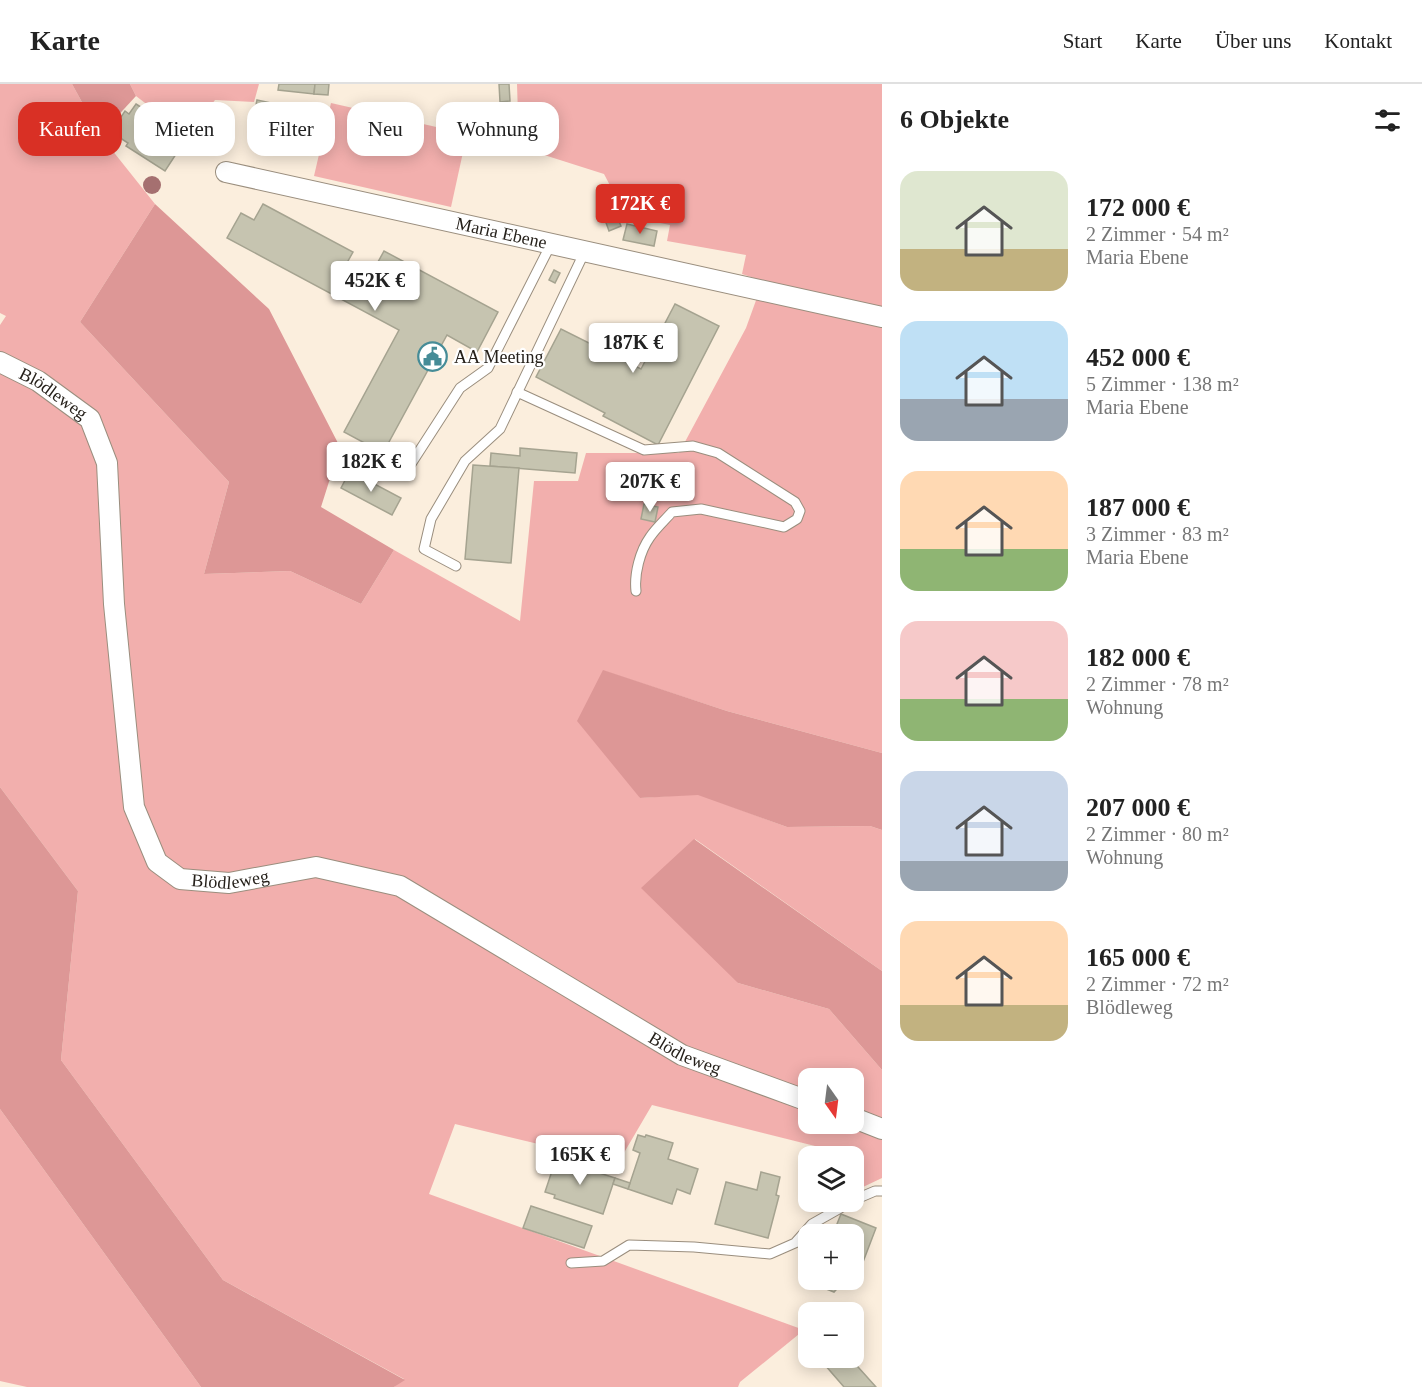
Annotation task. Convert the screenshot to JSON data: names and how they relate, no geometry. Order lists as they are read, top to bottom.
{
  "streets": {
    "street": ["Maria Ebene", "Blödleweg"]
  },
  "places": {
    "public building": ["AA Meeting"]
  },
  "north": "bottom",
  "page": {
    "header": "Karte",
    "nav": [
      "Start",
      "Karte",
      "Über uns",
      "Kontakt"
    ],
    "heading": "6 Objekte",
    "chip": [
      "Kaufen",
      "Mieten",
      "Filter",
      "Neu",
      "Wohnung"
    ],
    "list": [
      {
        "name": "172 000 €",
        "note": "2 Zimmer · 54 m² · Maria Ebene"
      },
      {
        "name": "452 000 €",
        "note": "5 Zimmer · 138 m² · Maria Ebene"
      },
      {
        "name": "187 000 €",
        "note": "3 Zimmer · 83 m² · Maria Ebene"
      },
      {
        "name": "182 000 €",
        "note": "2 Zimmer · 78 m² · Wohnung"
      },
      {
        "name": "207 000 €",
        "note": "2 Zimmer · 80 m² · Wohnung"
      },
      {
        "name": "165 000 €",
        "note": "2 Zimmer · 72 m² · Blödleweg"
      }
    ],
    "price": [
      "172K €",
      "452K €",
      "187K €",
      "182K €",
      "207K €",
      "165K €"
    ],
    "map_buttons": ["+", "−"]
  }
}
